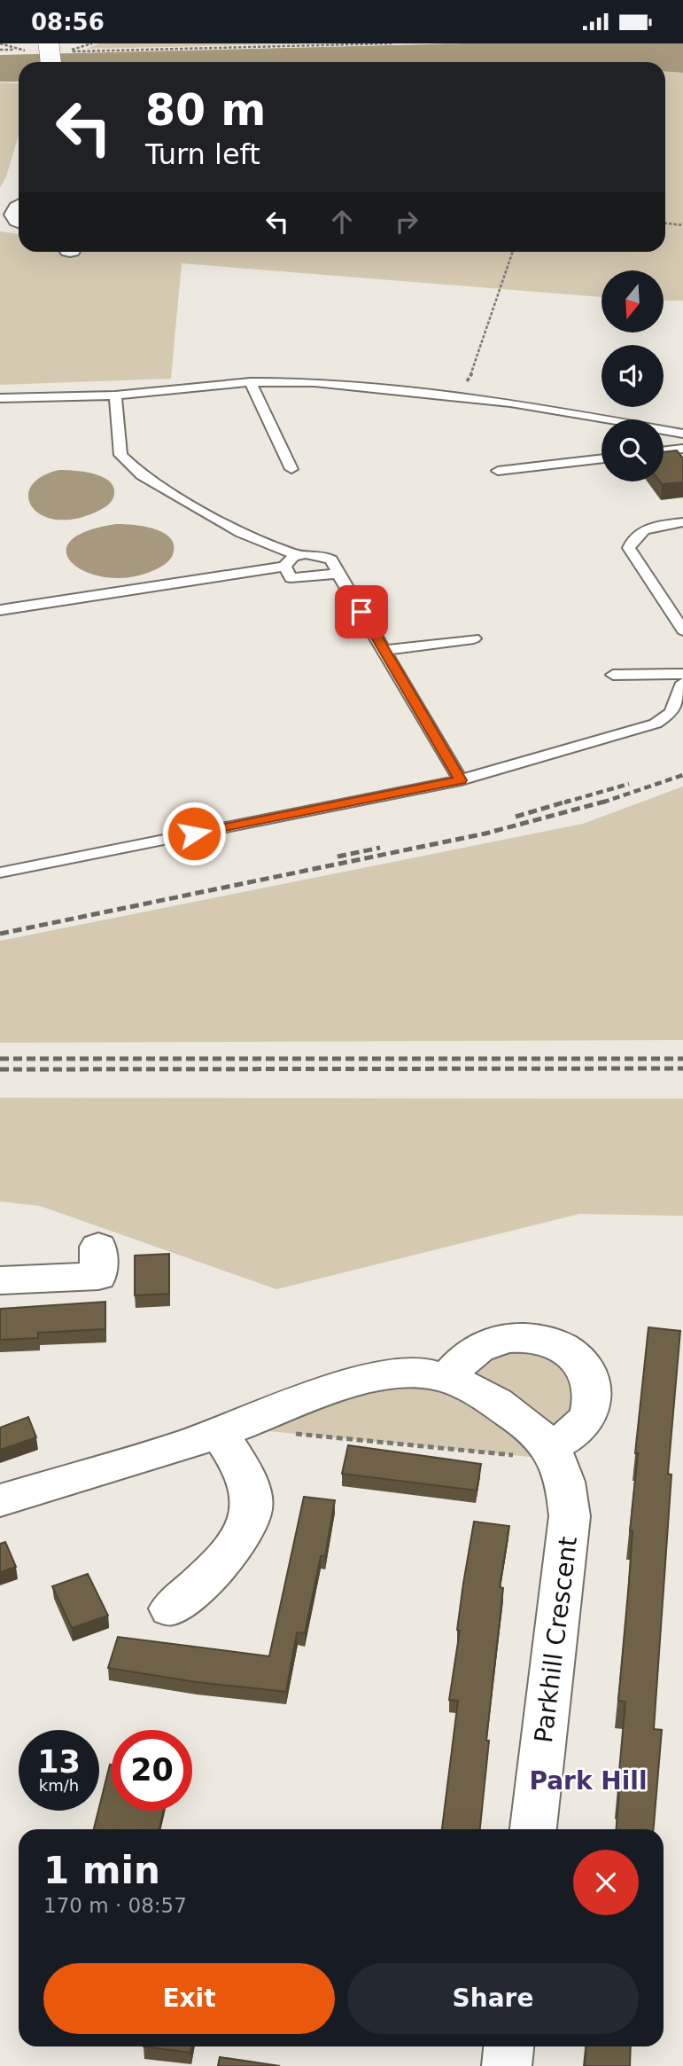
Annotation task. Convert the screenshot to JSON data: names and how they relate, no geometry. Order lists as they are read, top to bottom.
{
  "streets": {
    "street": ["Parkhill Crescent"]
  },
  "districts": ["Park Hill"],
  "north": "bottom",
  "page": {
    "status": "08:56",
    "turn": ["80 m", "Turn left"],
    "speed": "13 km/h",
    "limit": "20",
    "heading": ["1 min", "170 m · 08:57"],
    "buttons": ["Exit", "Share"]
  }
}
